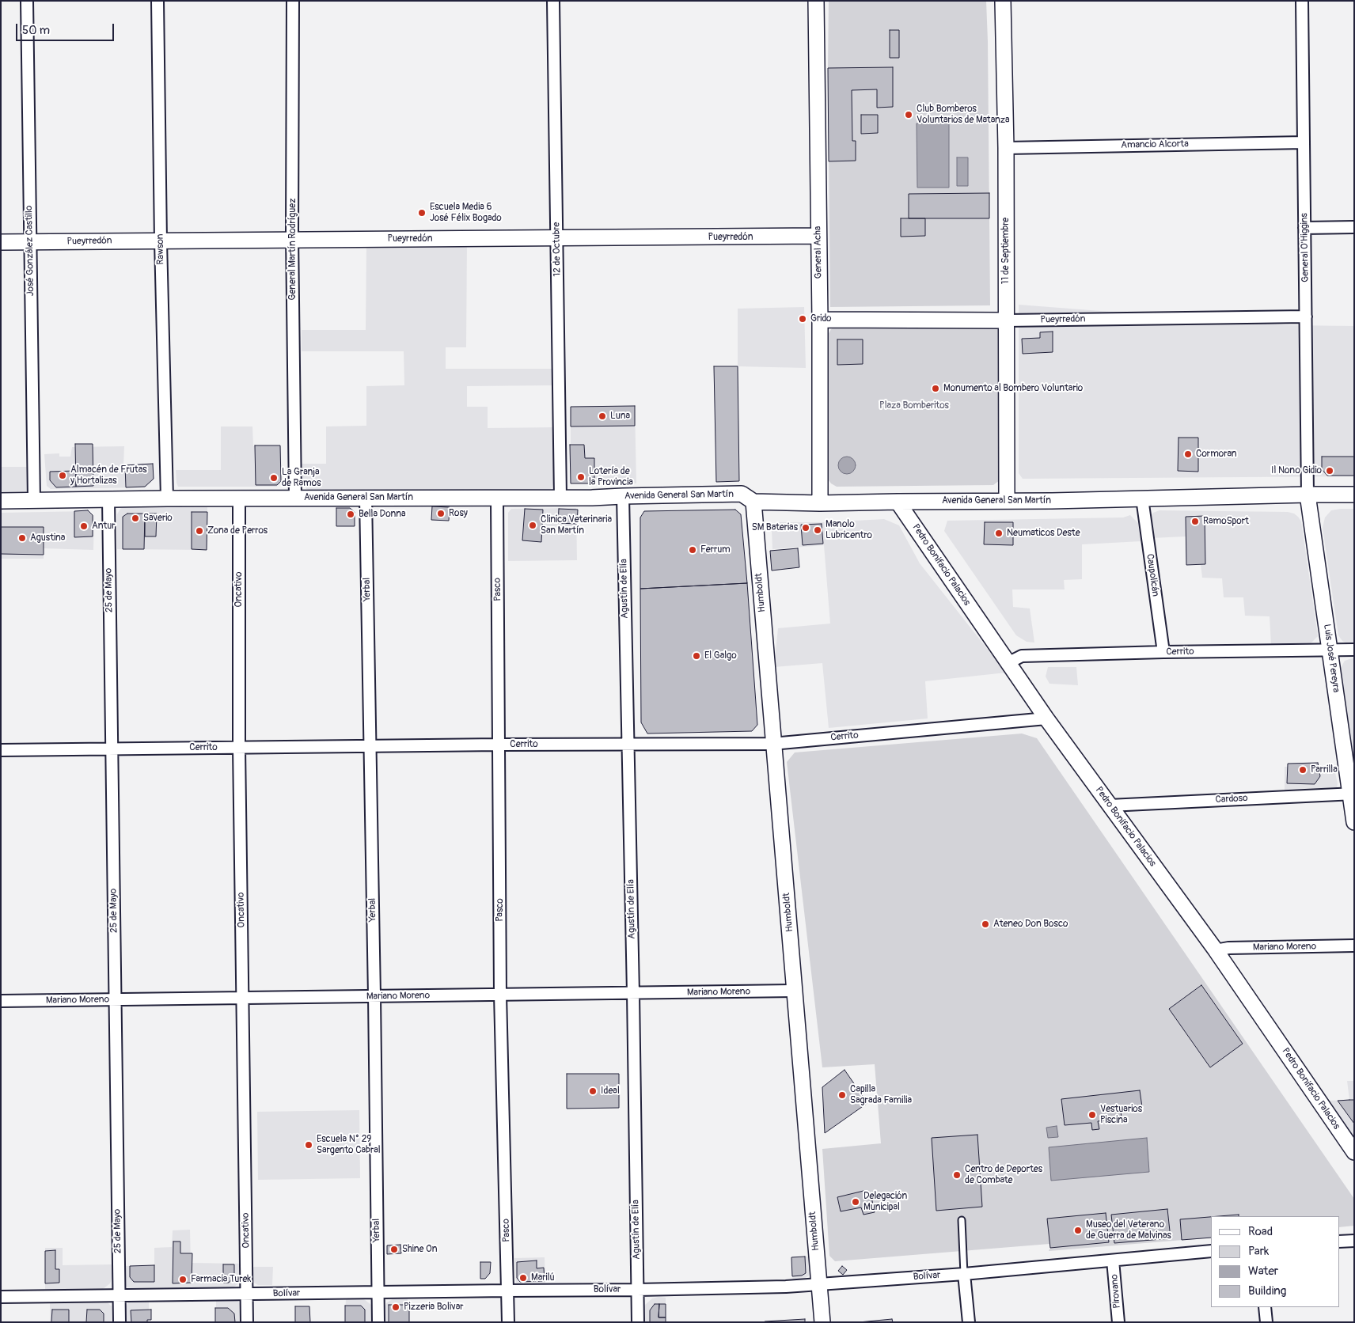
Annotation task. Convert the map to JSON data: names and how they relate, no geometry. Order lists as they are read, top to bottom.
{
  "streets": {
    "street": [
      "Amancio Alcorta",
      "Pueyrredón",
      "General O'Higgins",
      "Rawson",
      "General Martín Rodríguez",
      "12 de Octubre",
      "José González Castillo",
      "11 de Septiembre",
      "General Acha",
      "Avenida General San Martín",
      "Pedro Bonifacio Palacios",
      "Caupolicán",
      "Agustín de Elía",
      "Oncativo",
      "Yerbal",
      "Pasco",
      "25 de Mayo",
      "Humboldt",
      "Cerrito",
      "Luis José Pereyra",
      "Cardoso",
      "Mariano Moreno",
      "Bolívar",
      "Pirovano"
    ]
  },
  "crossings": [
    ["Amancio Alcorta", "General O'Higgins"],
    ["Amancio Alcorta", "11 de Septiembre"],
    ["Pueyrredón", "General O'Higgins"],
    ["Pueyrredón", "Rawson"],
    ["Pueyrredón", "General Martín Rodríguez"],
    ["Pueyrredón", "12 de Octubre"],
    ["Pueyrredón", "José González Castillo"],
    ["Pueyrredón", "11 de Septiembre"],
    ["Pueyrredón", "General Acha"],
    ["General O'Higgins", "Avenida General San Martín"],
    ["General O'Higgins", "Luis José Pereyra"],
    ["Rawson", "Avenida General San Martín"],
    ["General Martín Rodríguez", "Avenida General San Martín"],
    ["12 de Octubre", "Avenida General San Martín"],
    ["José González Castillo", "Avenida General San Martín"],
    ["11 de Septiembre", "Avenida General San Martín"],
    ["General Acha", "Avenida General San Martín"],
    ["Avenida General San Martín", "Pedro Bonifacio Palacios"],
    ["Avenida General San Martín", "Caupolicán"],
    ["Avenida General San Martín", "Agustín de Elía"],
    ["Avenida General San Martín", "Oncativo"],
    ["Avenida General San Martín", "Yerbal"],
    ["Avenida General San Martín", "Pasco"],
    ["Avenida General San Martín", "25 de Mayo"],
    ["Avenida General San Martín", "Humboldt"],
    ["Avenida General San Martín", "Luis José Pereyra"],
    ["Pedro Bonifacio Palacios", "Cerrito"],
    ["Pedro Bonifacio Palacios", "Cardoso"],
    ["Pedro Bonifacio Palacios", "Mariano Moreno"],
    ["Caupolicán", "Cerrito"],
    ["Agustín de Elía", "Cerrito"],
    ["Agustín de Elía", "Mariano Moreno"],
    ["Agustín de Elía", "Bolívar"],
    ["Oncativo", "Cerrito"],
    ["Oncativo", "Mariano Moreno"],
    ["Oncativo", "Bolívar"],
    ["Yerbal", "Cerrito"],
    ["Yerbal", "Mariano Moreno"],
    ["Yerbal", "Bolívar"],
    ["Pasco", "Cerrito"],
    ["Pasco", "Mariano Moreno"],
    ["Pasco", "Bolívar"],
    ["25 de Mayo", "Cerrito"],
    ["25 de Mayo", "Mariano Moreno"],
    ["25 de Mayo", "Bolívar"],
    ["Humboldt", "Cerrito"],
    ["Humboldt", "Mariano Moreno"],
    ["Humboldt", "Bolívar"],
    ["Cerrito", "Luis José Pereyra"],
    ["Luis José Pereyra", "Cardoso"],
    ["Bolívar", "Pirovano"]
  ],
  "parks": ["Plaza Bomberitos"],
  "places": [
    "Club Bomberos Voluntarios de Matanza",
    "Escuela Media 6 José Félix Bogado",
    "Grido",
    "Monumento al Bombero Voluntario",
    "Luna",
    "Cormoran",
    "Il Nono Gidio",
    "Almacén de Frutas y Hortalizas",
    "Lotería de la Provincia",
    "La Granja de Ramos",
    "Rosy",
    "Bella Donna",
    "Saverio",
    "RamoSport",
    "Clinica Veterinaria San Martín",
    "Antur",
    "SM Baterias",
    "Manolo Lubricentro",
    "Zona de Perros",
    "Neumaticos Deste",
    "Agustina",
    "Ferrum",
    "El Galgo",
    "Parrilla",
    "Ateneo Don Bosco",
    "Ideal",
    "Capilla Sagrada Familia",
    "Vestuarios Piscina",
    "Escuela N° 29 Sargento Cabral",
    "Centro de Deportes de Combate",
    "Delegación Municipal",
    "Museo del Veterano de Guerra de Malvinas",
    "Shine On",
    "Marilú",
    "Farmacia Turek",
    "Pizzeria Bolivar"
  ],
  "legend": [
    "Road",
    "Park",
    "Water",
    "Building"
  ],
  "scale_bar": "50 m"
}
